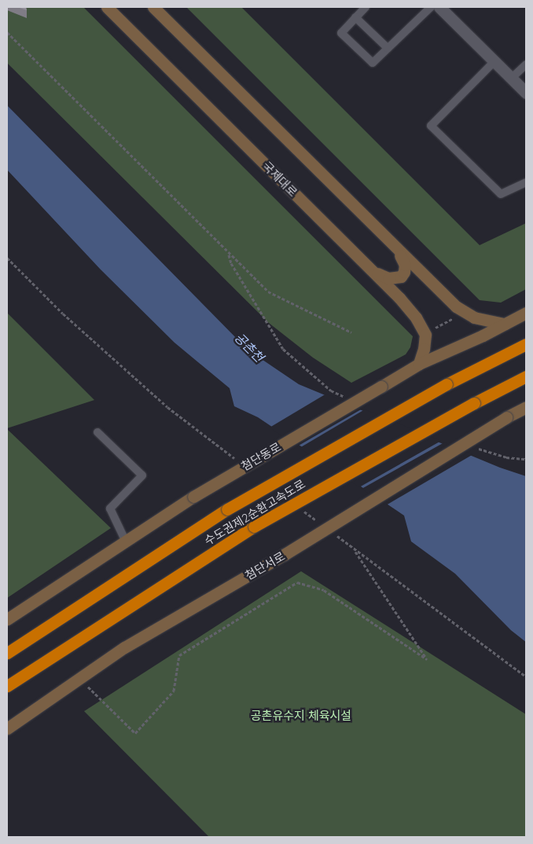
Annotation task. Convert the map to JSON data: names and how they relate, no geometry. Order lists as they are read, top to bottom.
{
  "streets": {
    "highway": ["수도권제2순환고속도로"],
    "main road": ["국제대로", "첨단동로", "첨단서로"]
  },
  "crossings": [
    ["국제대로", "첨단동로"]
  ],
  "water": ["공촌천"],
  "parks": ["공촌유수지 체육시설"]
}
